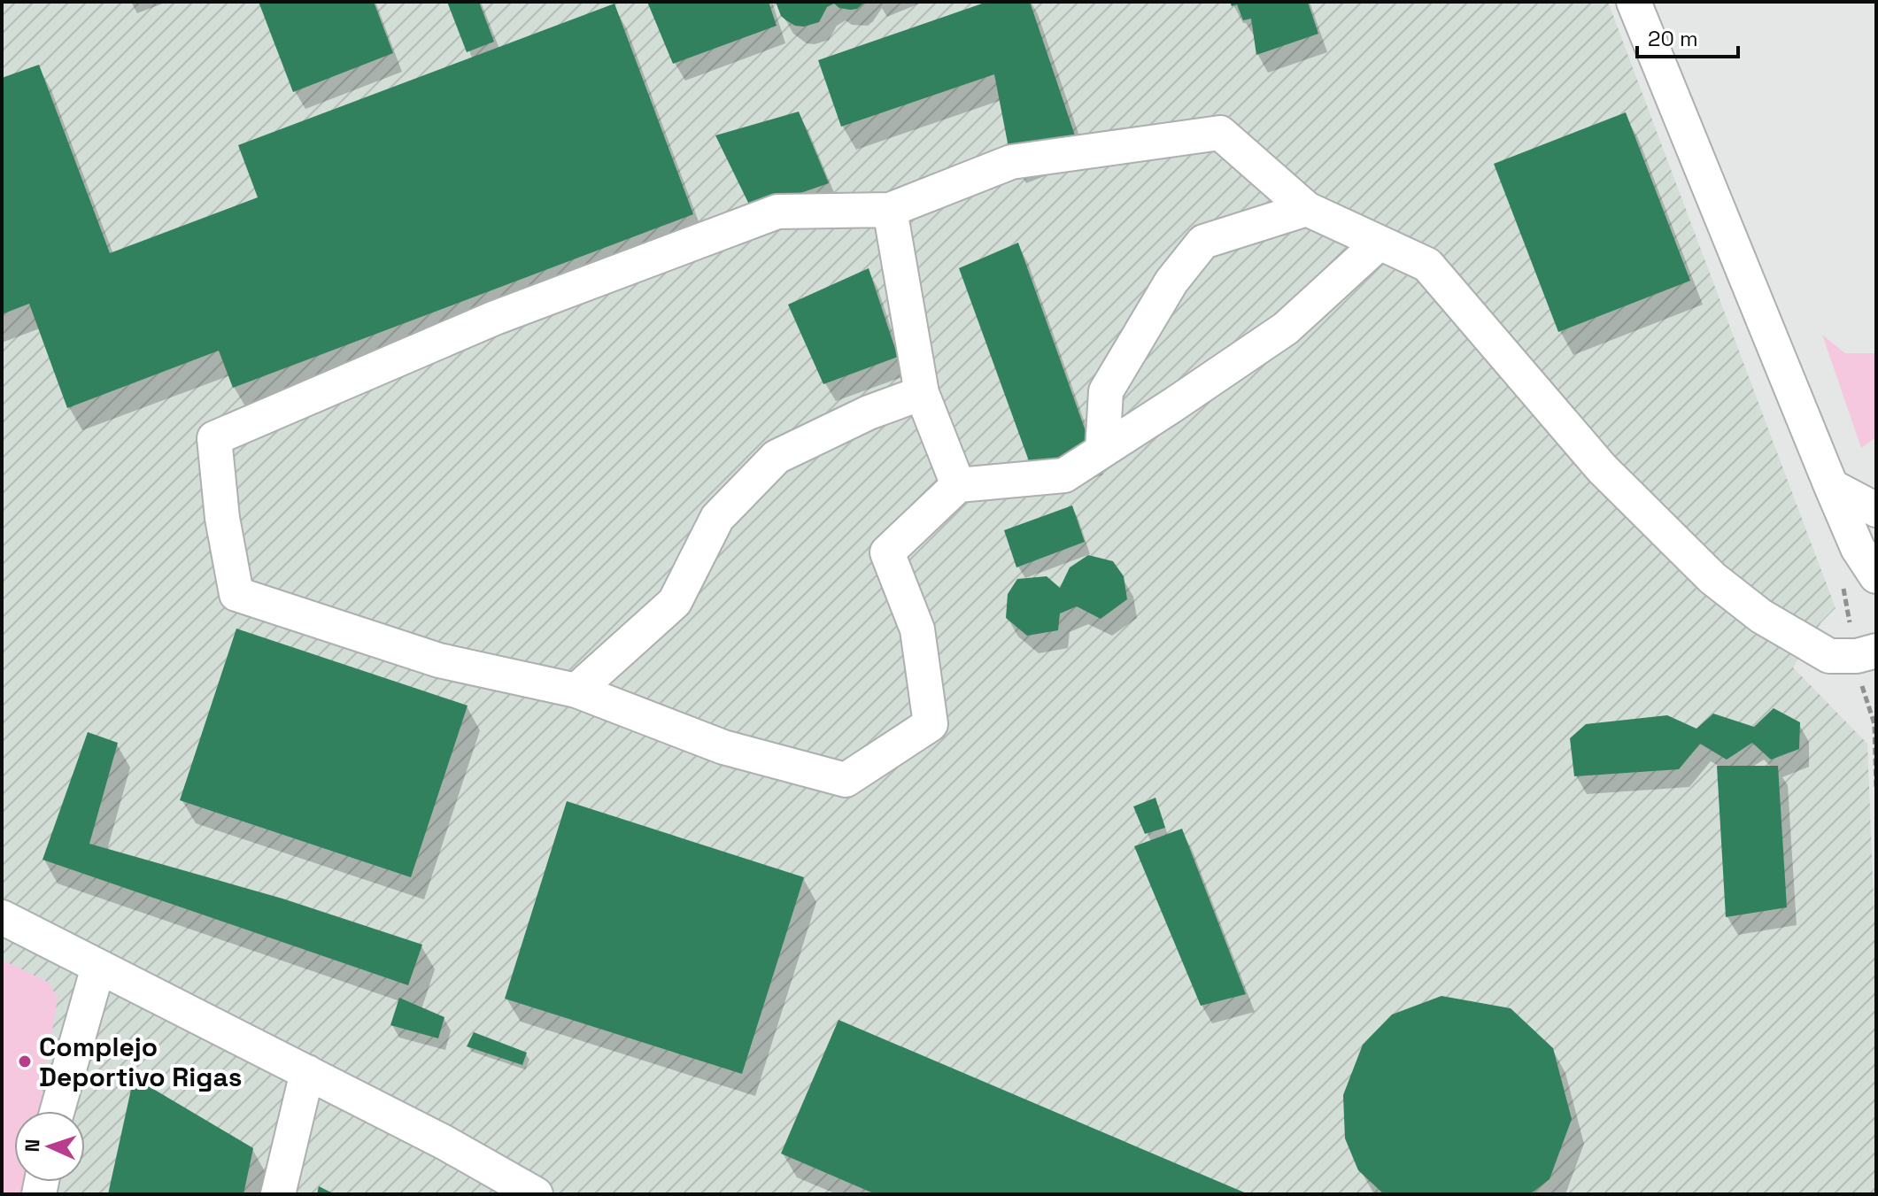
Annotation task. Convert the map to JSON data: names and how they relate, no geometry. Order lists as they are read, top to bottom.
{
  "places": ["Complejo Deportivo Rigas"],
  "scale_bar": "20 m",
  "north": "left"
}
